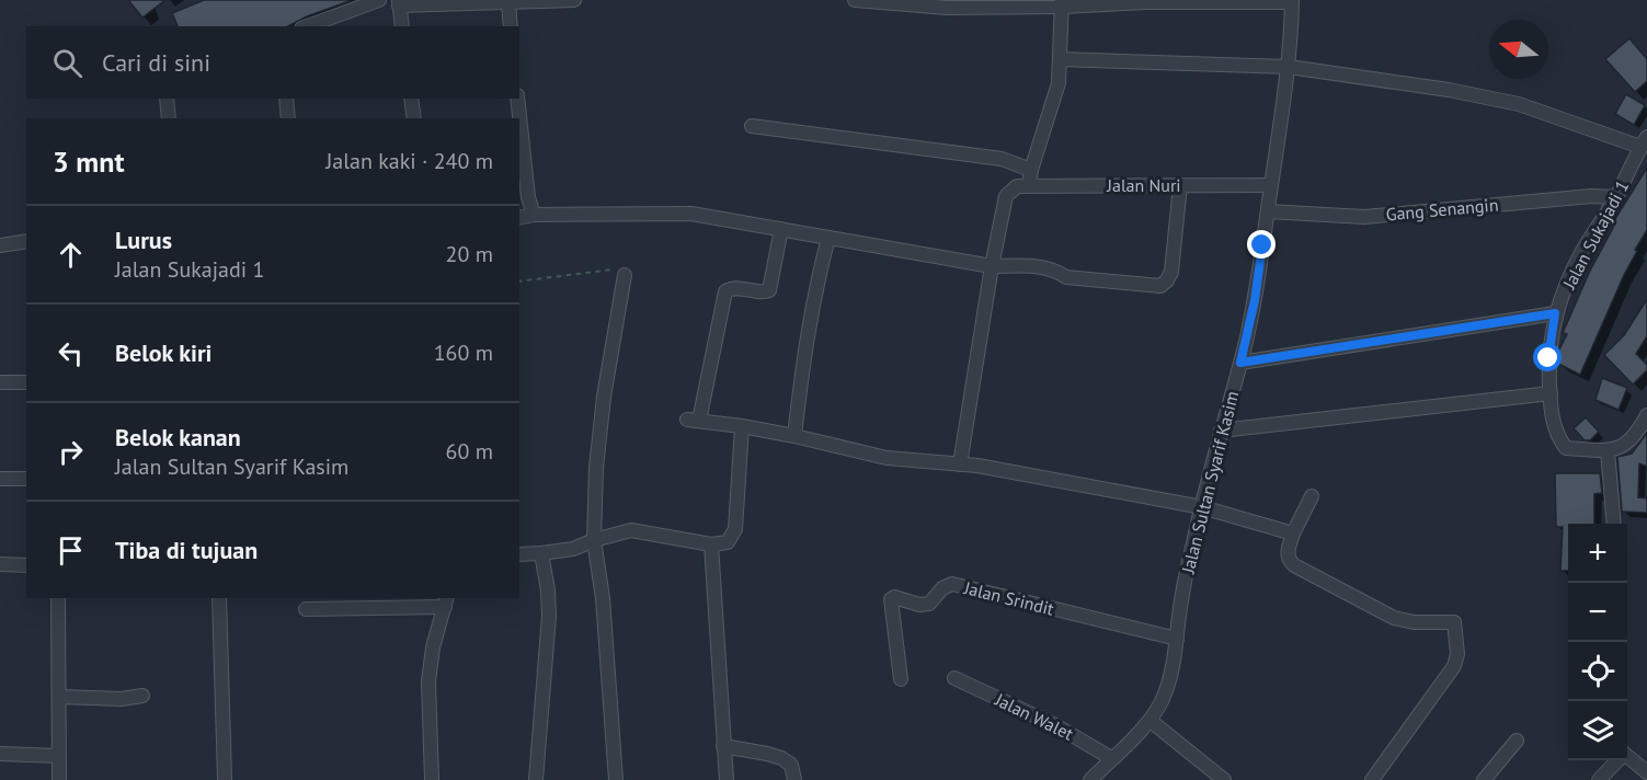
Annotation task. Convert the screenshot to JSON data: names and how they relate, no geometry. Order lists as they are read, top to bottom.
{
  "streets": {
    "street": [
      "Jalan Nuri",
      "Gang Senangin",
      "Jalan Sukajadi 1",
      "Jalan Sultan Syarif Kasim",
      "Jalan Srindit",
      "Jalan Walet"
    ]
  },
  "crossings": [
    ["Jalan Nuri", "Jalan Sultan Syarif Kasim"],
    ["Gang Senangin", "Jalan Sukajadi 1"],
    ["Gang Senangin", "Jalan Sultan Syarif Kasim"],
    ["Jalan Sultan Syarif Kasim", "Jalan Srindit"],
    ["Jalan Sultan Syarif Kasim", "Jalan Walet"]
  ],
  "north": "left",
  "page": {
    "search": "Cari di sini",
    "heading": ["3 mnt", "Jalan kaki · 240 m"],
    "list": [
      ["Lurus", "Jalan Sukajadi 1", "20 m"],
      ["Belok kiri", "160 m"],
      ["Belok kanan", "Jalan Sultan Syarif Kasim", "60 m"],
      "Tiba di tujuan"
    ],
    "map_buttons": ["+", "−"]
  }
}
